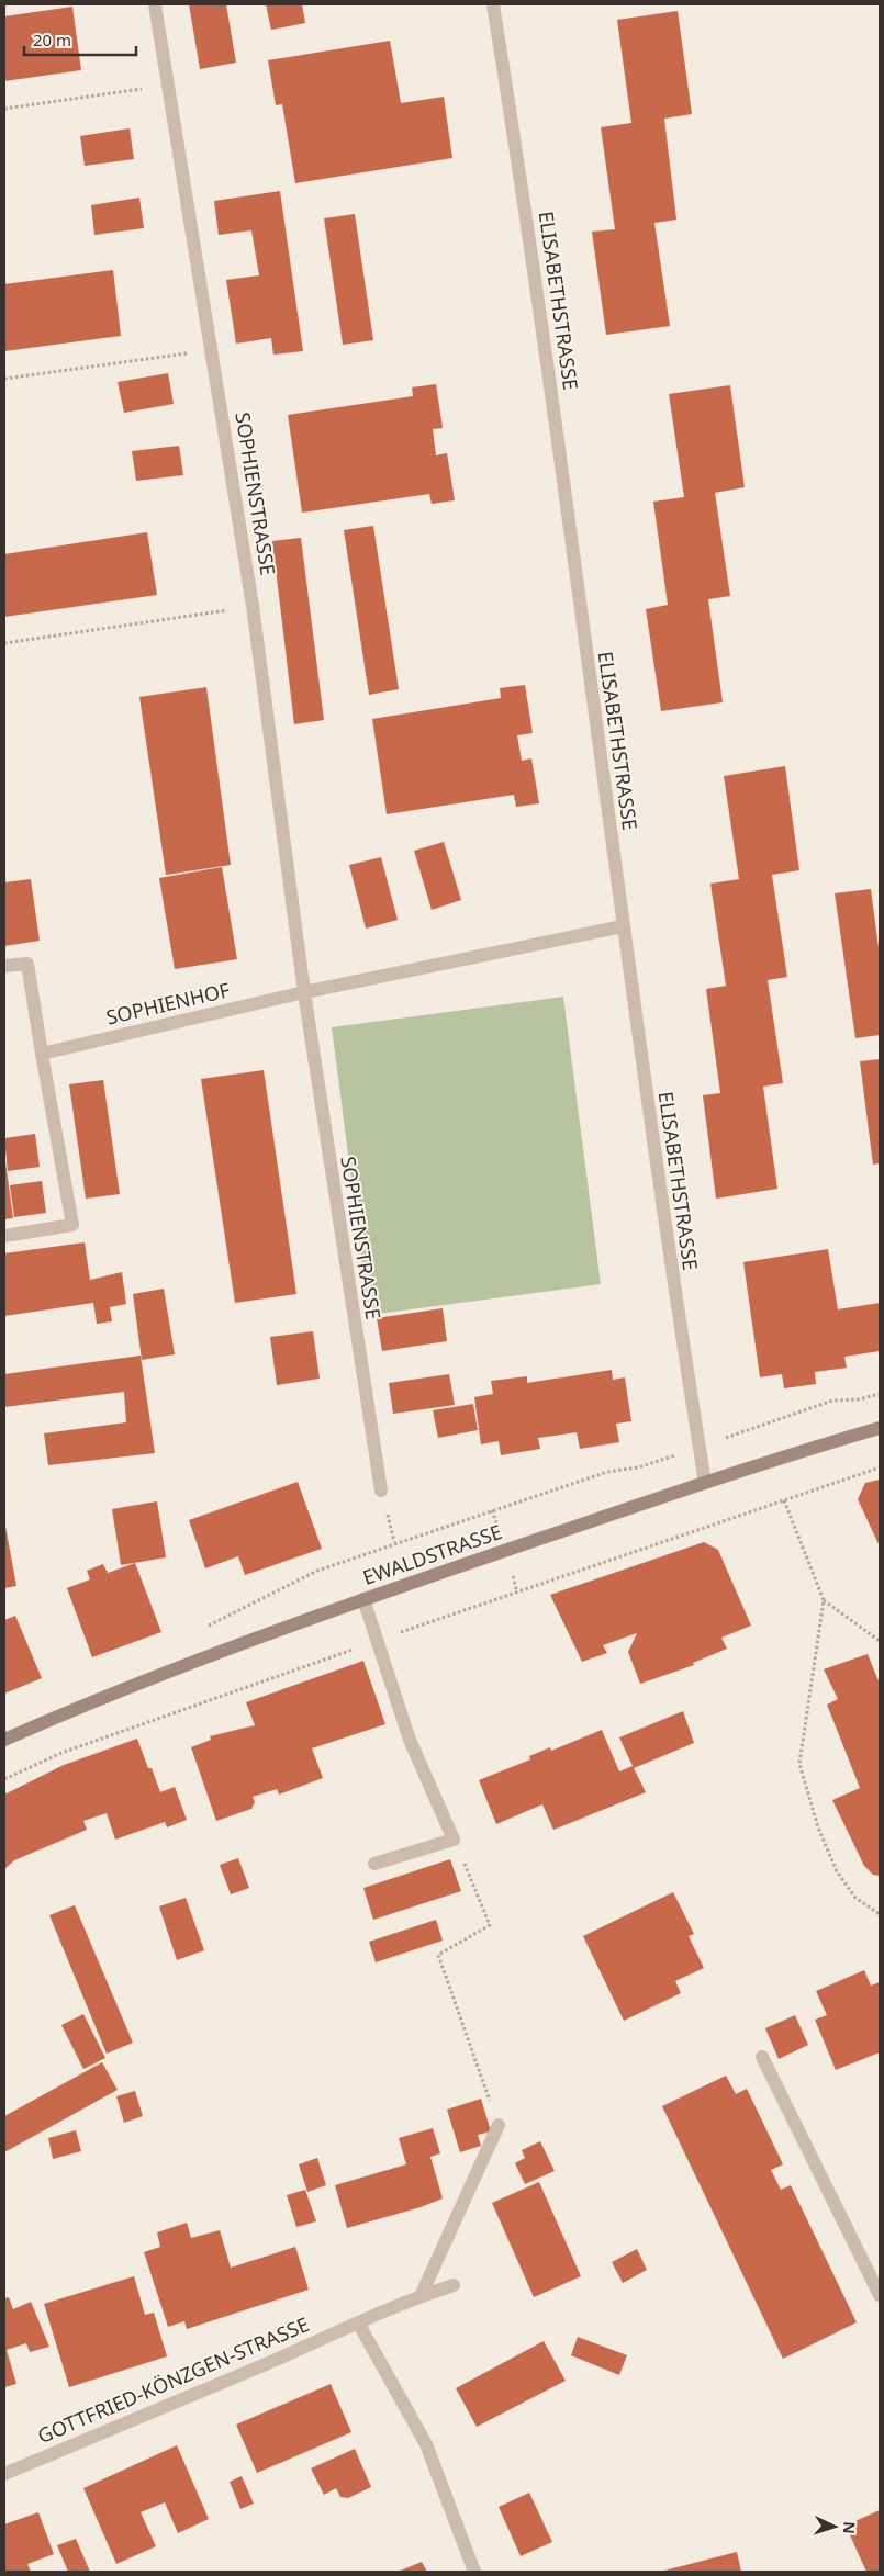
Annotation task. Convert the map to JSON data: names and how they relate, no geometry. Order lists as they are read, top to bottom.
{
  "streets": {
    "main road": ["EWALDSTRASSE"],
    "street": [
      "ELISABETHSTRASSE",
      "SOPHIENSTRASSE",
      "SOPHIENHOF",
      "GOTTFRIED-KÖNZGEN-STRASSE"
    ]
  },
  "crossings": [
    ["ELISABETHSTRASSE", "EWALDSTRASSE"],
    ["SOPHIENSTRASSE", "SOPHIENHOF"]
  ],
  "scale_bar": "20 m",
  "north": "right"
}
